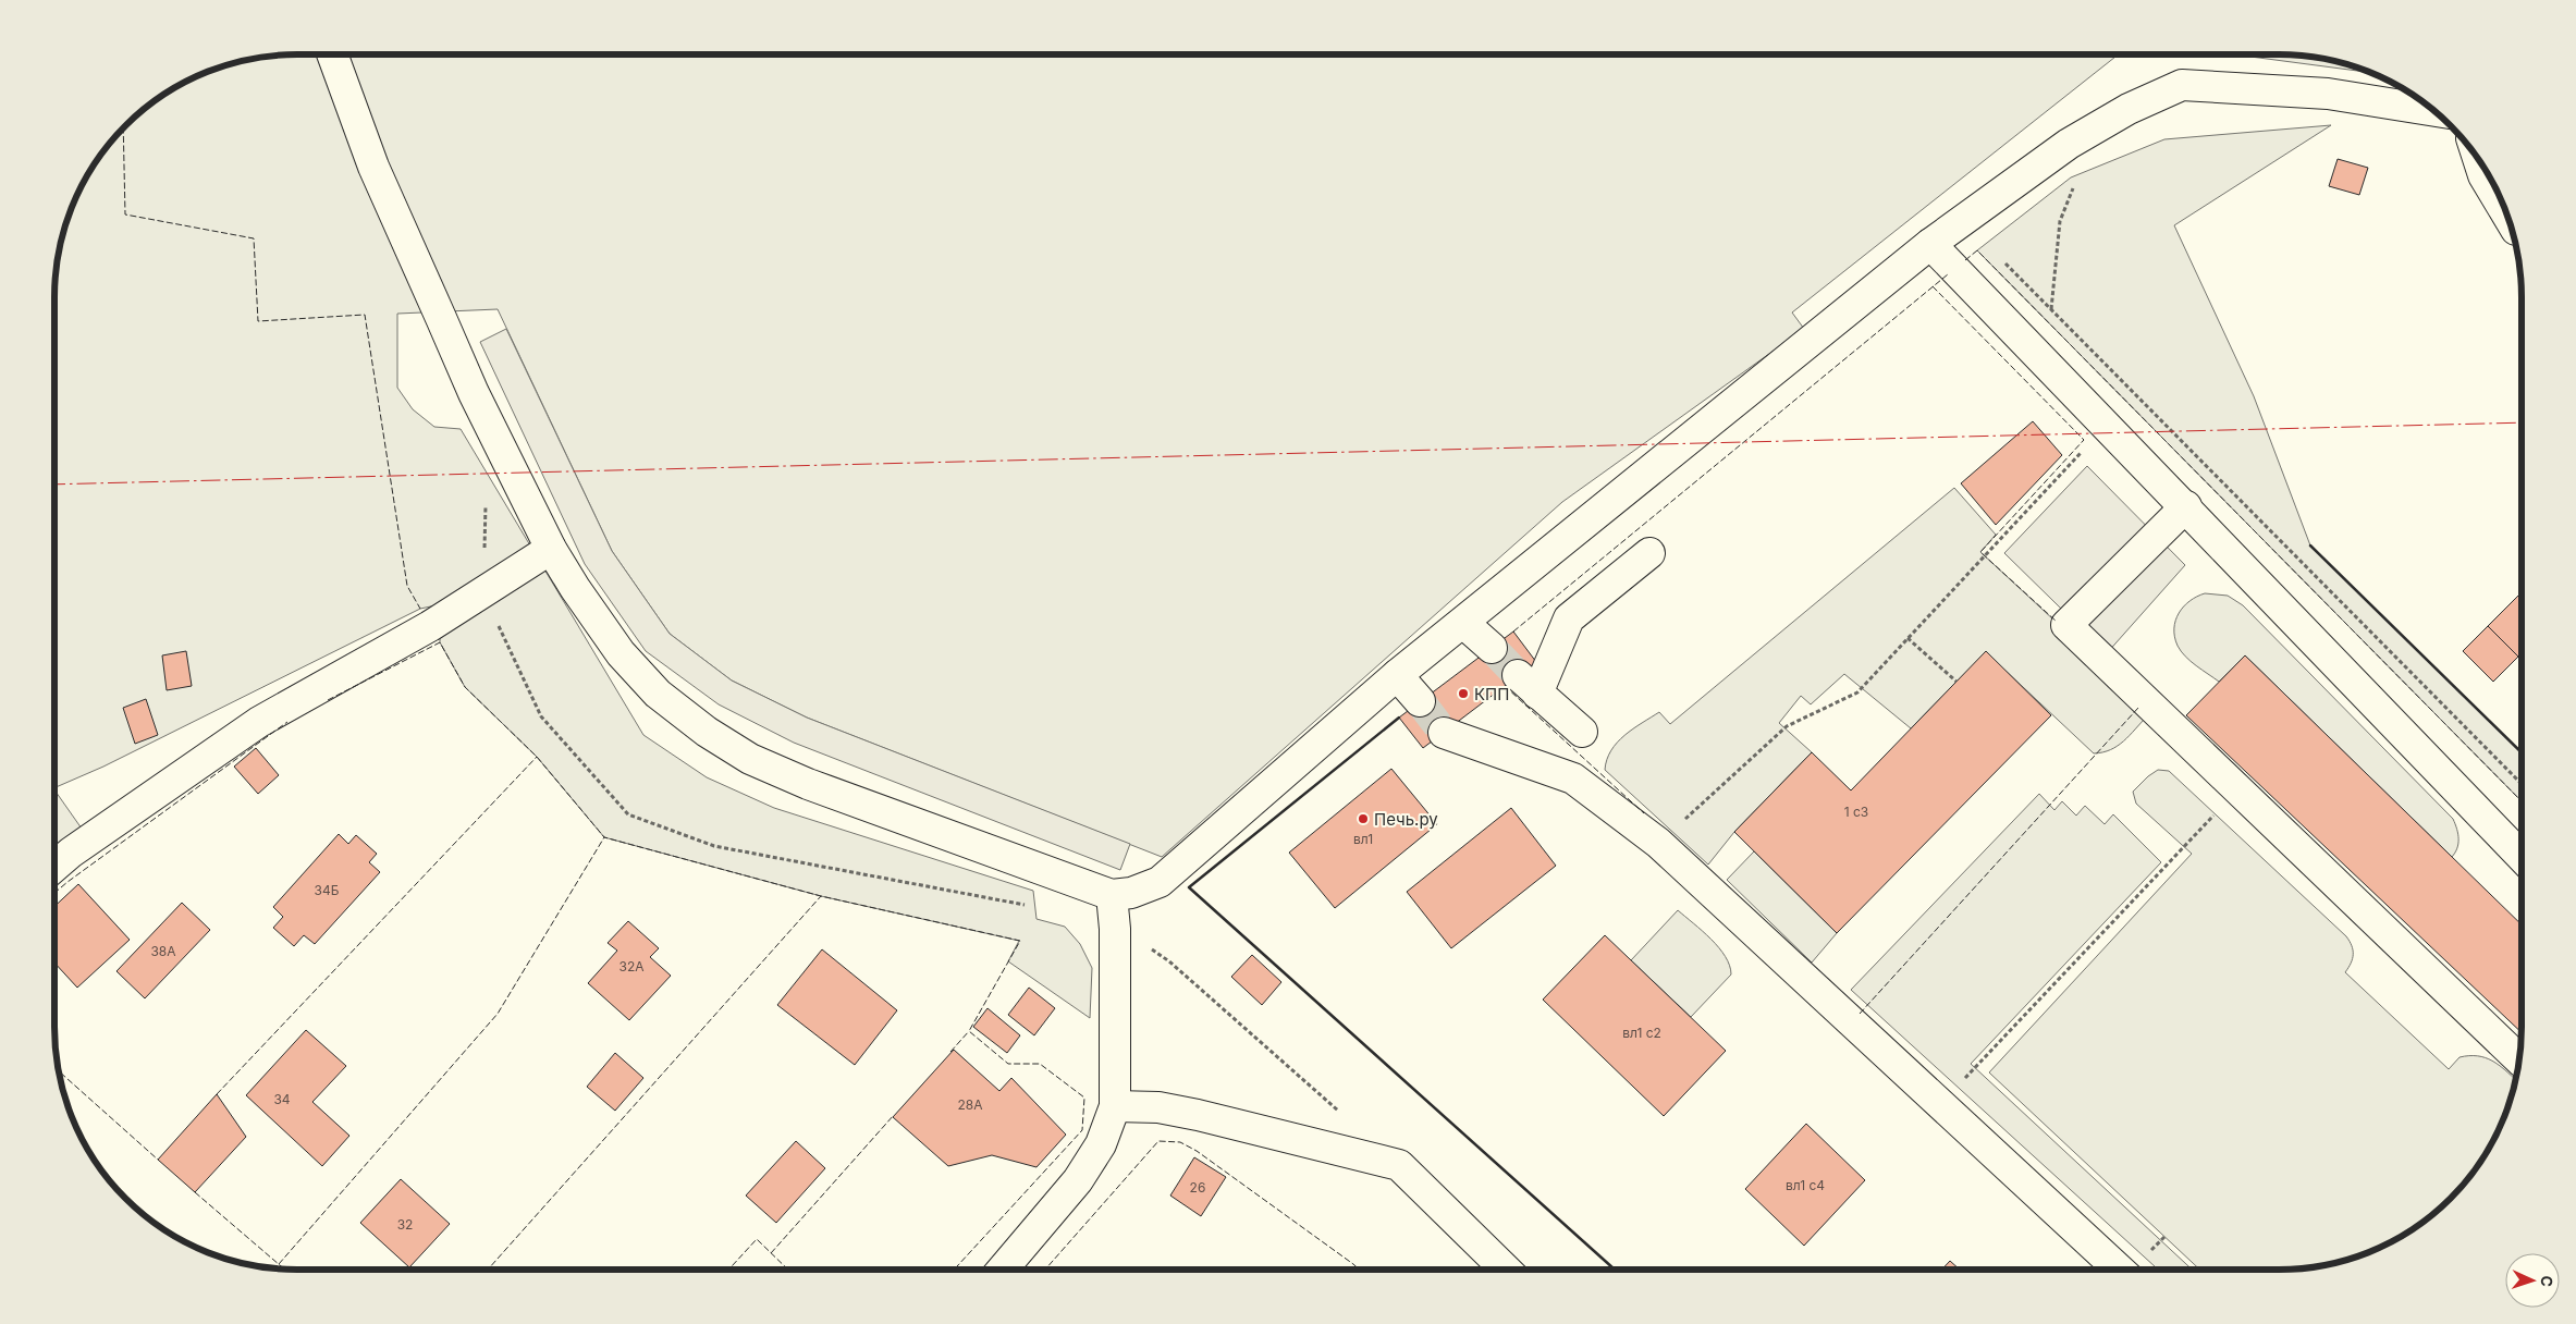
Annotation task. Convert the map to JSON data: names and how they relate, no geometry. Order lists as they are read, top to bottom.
{
  "places": ["КПП", "Печь.ру"],
  "house_numbers": [
    "1 с3",
    "вл1",
    "34Б",
    "38А",
    "32А",
    "вл1 с2",
    "34",
    "28А",
    "вл1 с4",
    "26",
    "32"
  ],
  "north": "right"
}
